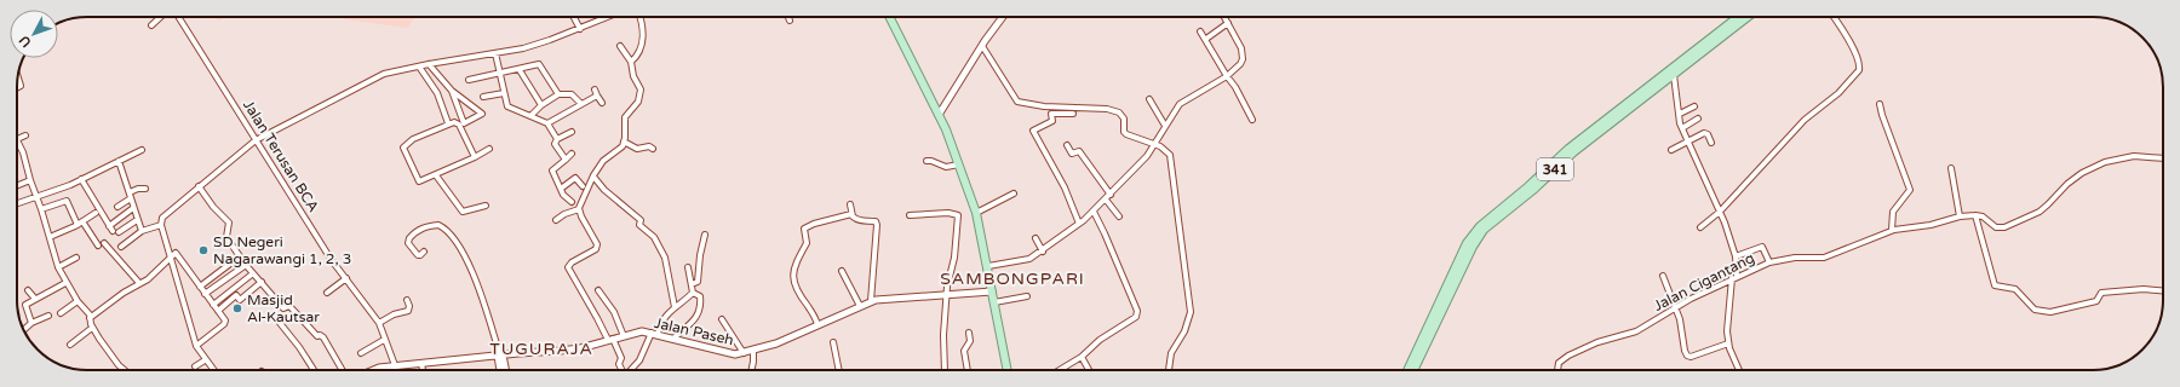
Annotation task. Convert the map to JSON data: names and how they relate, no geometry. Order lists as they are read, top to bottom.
{
  "streets": {
    "main road": ["341"],
    "street": ["Jalan Terusan BCA", "Jalan Cigantang", "Jalan Paseh"]
  },
  "crossings": [
    ["Jalan Terusan BCA", "Jalan Paseh"]
  ],
  "districts": ["SAMBONGPARI", "TUGURAJA"],
  "places": ["SD Negeri Nagarawangi 1, 2, 3", "Masjid Al-Kautsar"],
  "north": "bottom left"
}
